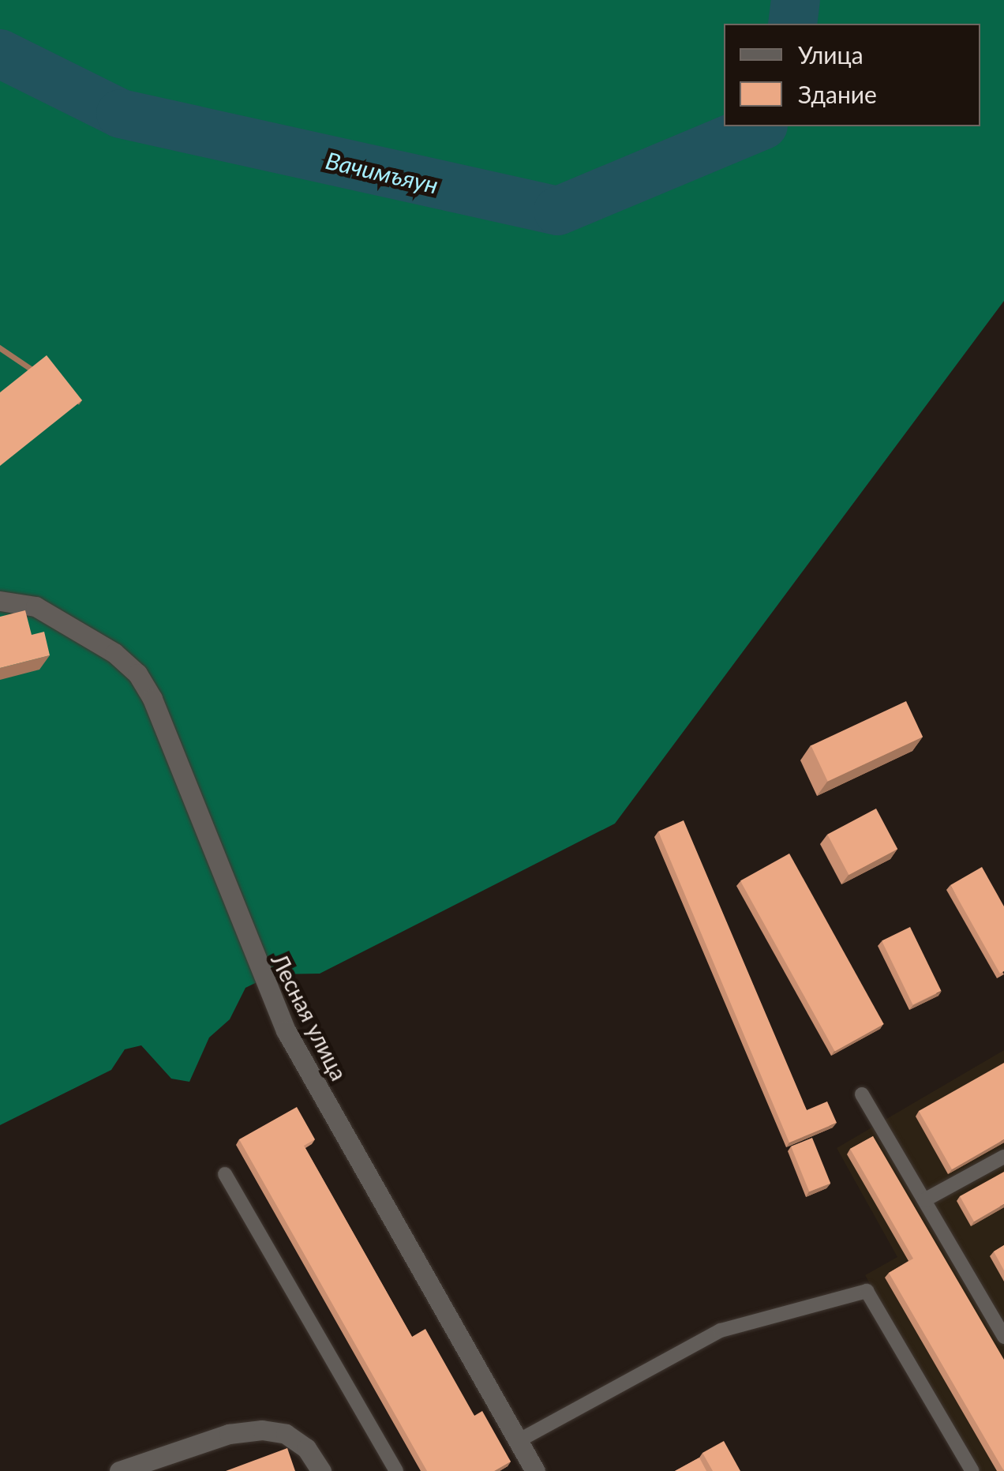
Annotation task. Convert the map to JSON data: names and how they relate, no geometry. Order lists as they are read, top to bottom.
{
  "streets": {
    "street": ["Лесная улица"]
  },
  "water": ["Вачимъяун"],
  "legend": ["Улица", "Здание"]
}
